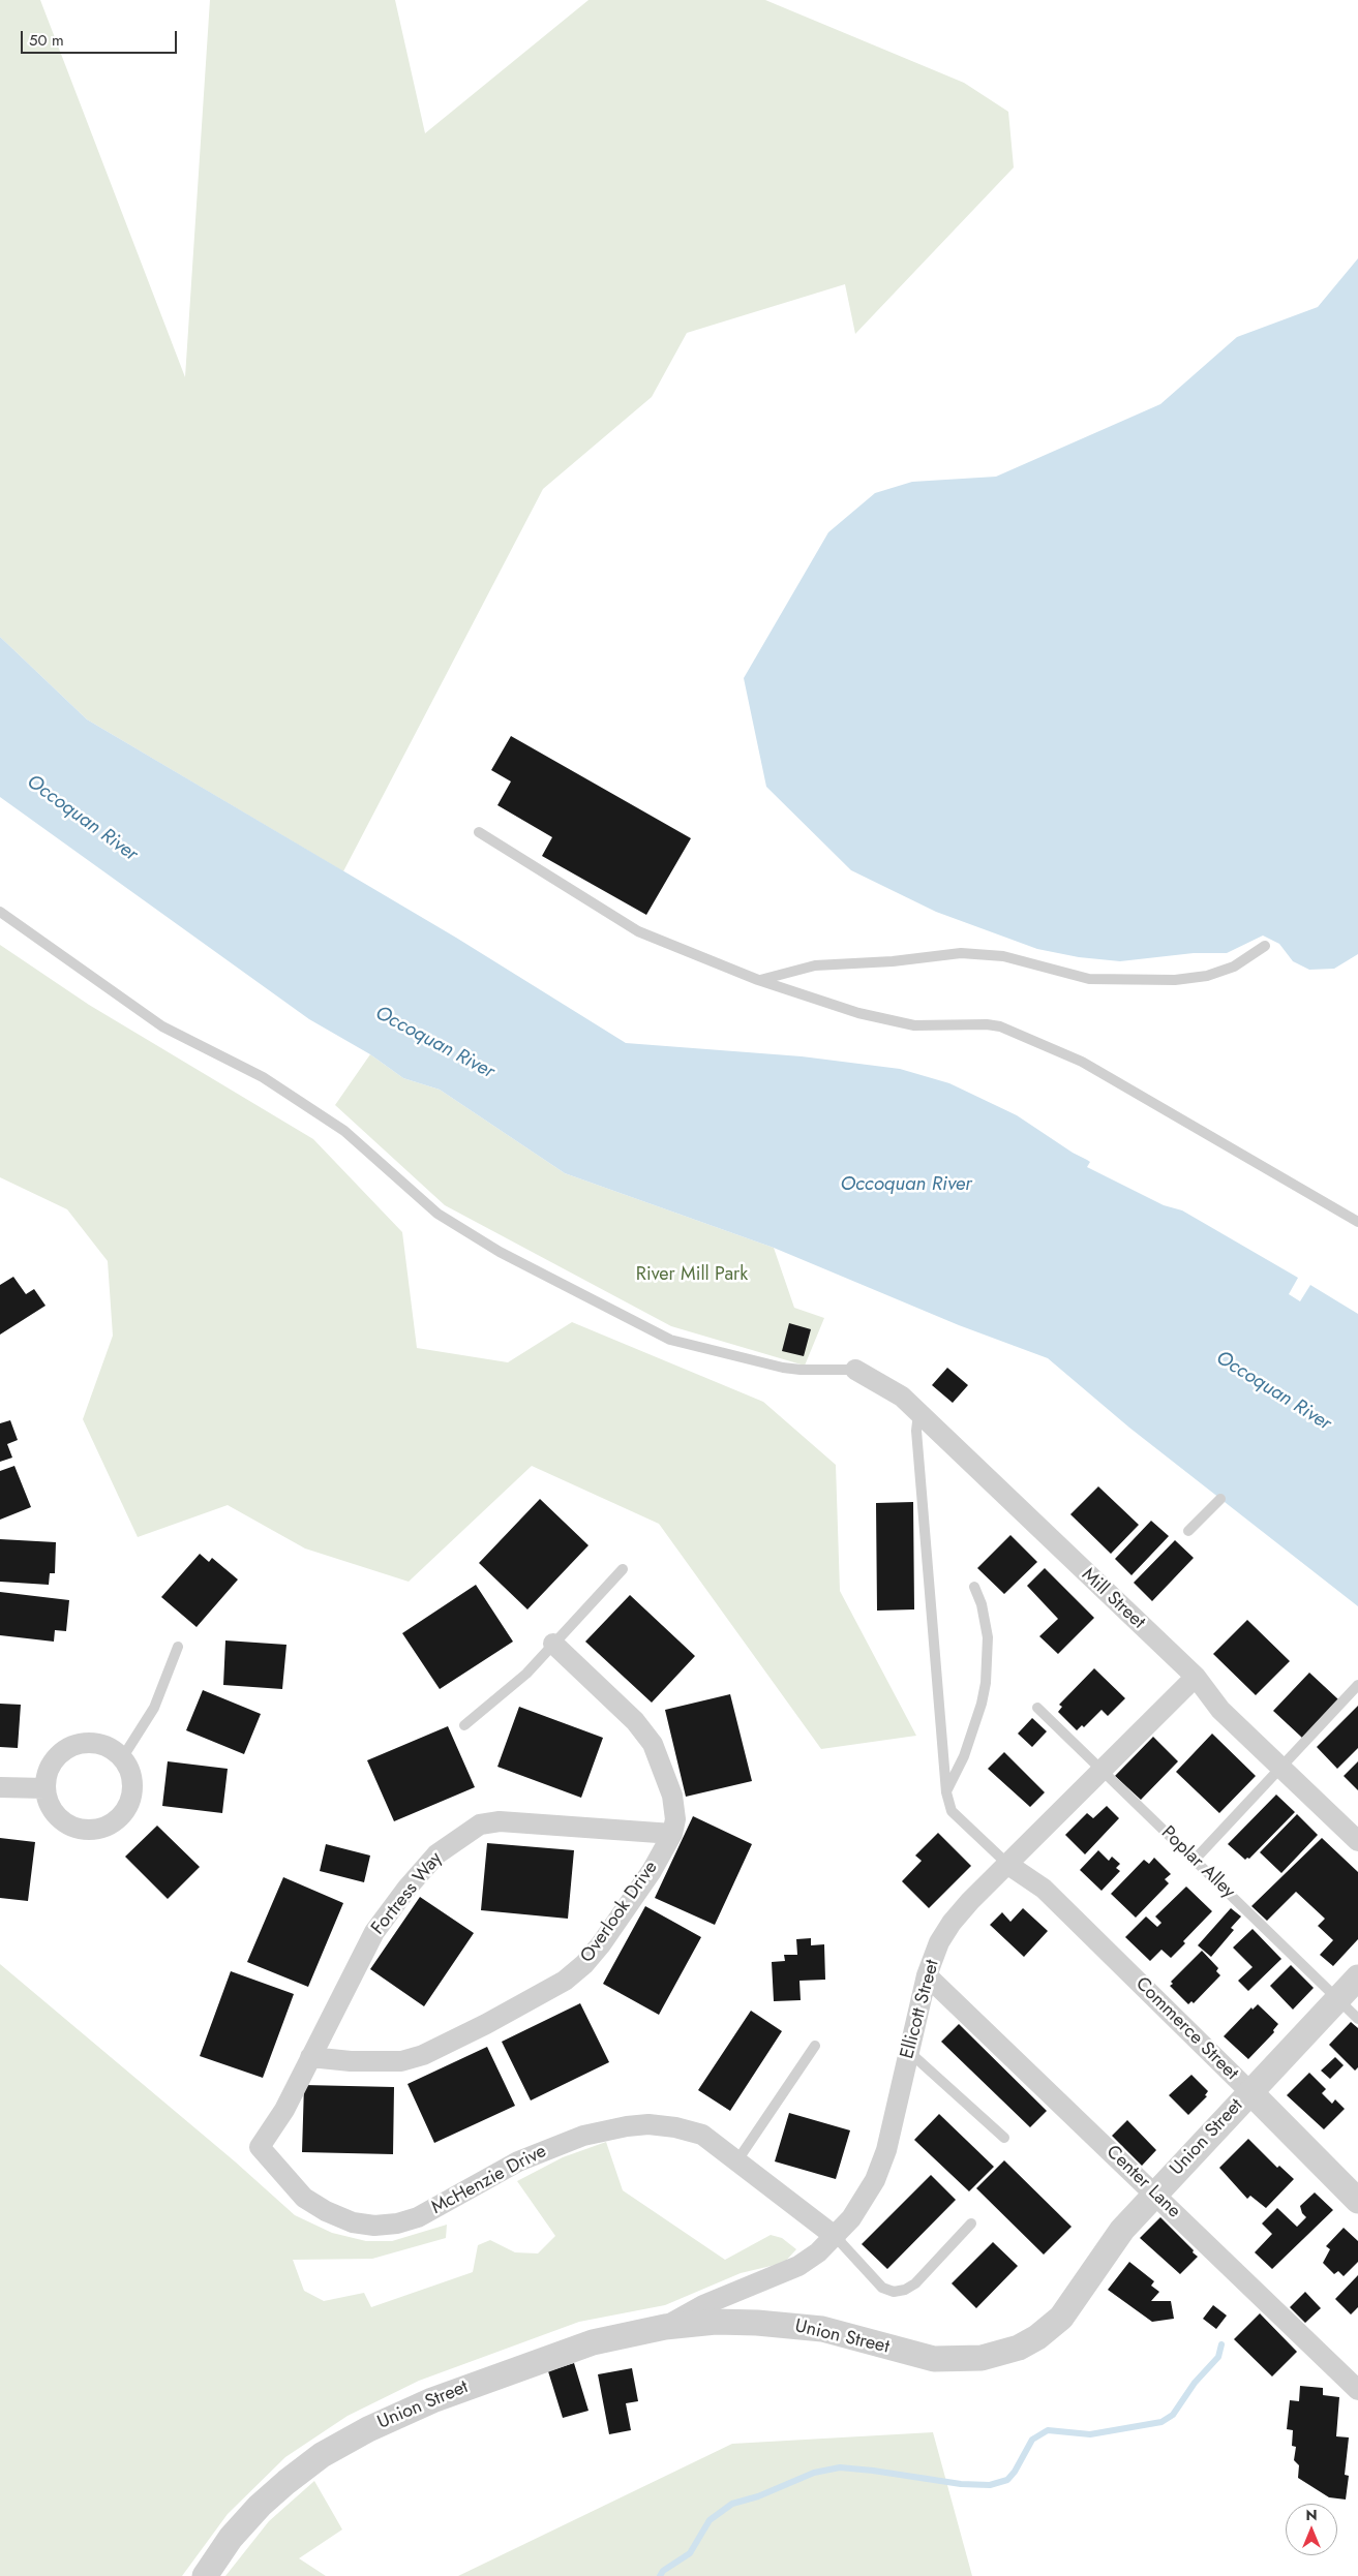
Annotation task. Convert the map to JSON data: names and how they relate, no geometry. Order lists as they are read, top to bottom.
{
  "streets": {
    "street": [
      "Mill Street",
      "Fortress Way",
      "Overlook Drive",
      "Ellicott Street",
      "Commerce Street",
      "Union Street",
      "McHenzie Drive",
      "Center Lane"
    ],
    "lane": ["Poplar Alley"]
  },
  "crossings": [
    ["Mill Street", "Ellicott Street"],
    ["Poplar Alley", "Ellicott Street"],
    ["Poplar Alley", "Union Street"],
    ["Fortress Way", "Overlook Drive"],
    ["Fortress Way", "McHenzie Drive"],
    ["Ellicott Street", "Commerce Street"],
    ["Ellicott Street", "Union Street"],
    ["Ellicott Street", "McHenzie Drive"],
    ["Ellicott Street", "Center Lane"],
    ["Commerce Street", "Union Street"],
    ["Union Street", "Center Lane"]
  ],
  "water": ["Occoquan River"],
  "parks": ["River Mill Park"],
  "scale_bar": "50 m",
  "north": "top"
}
